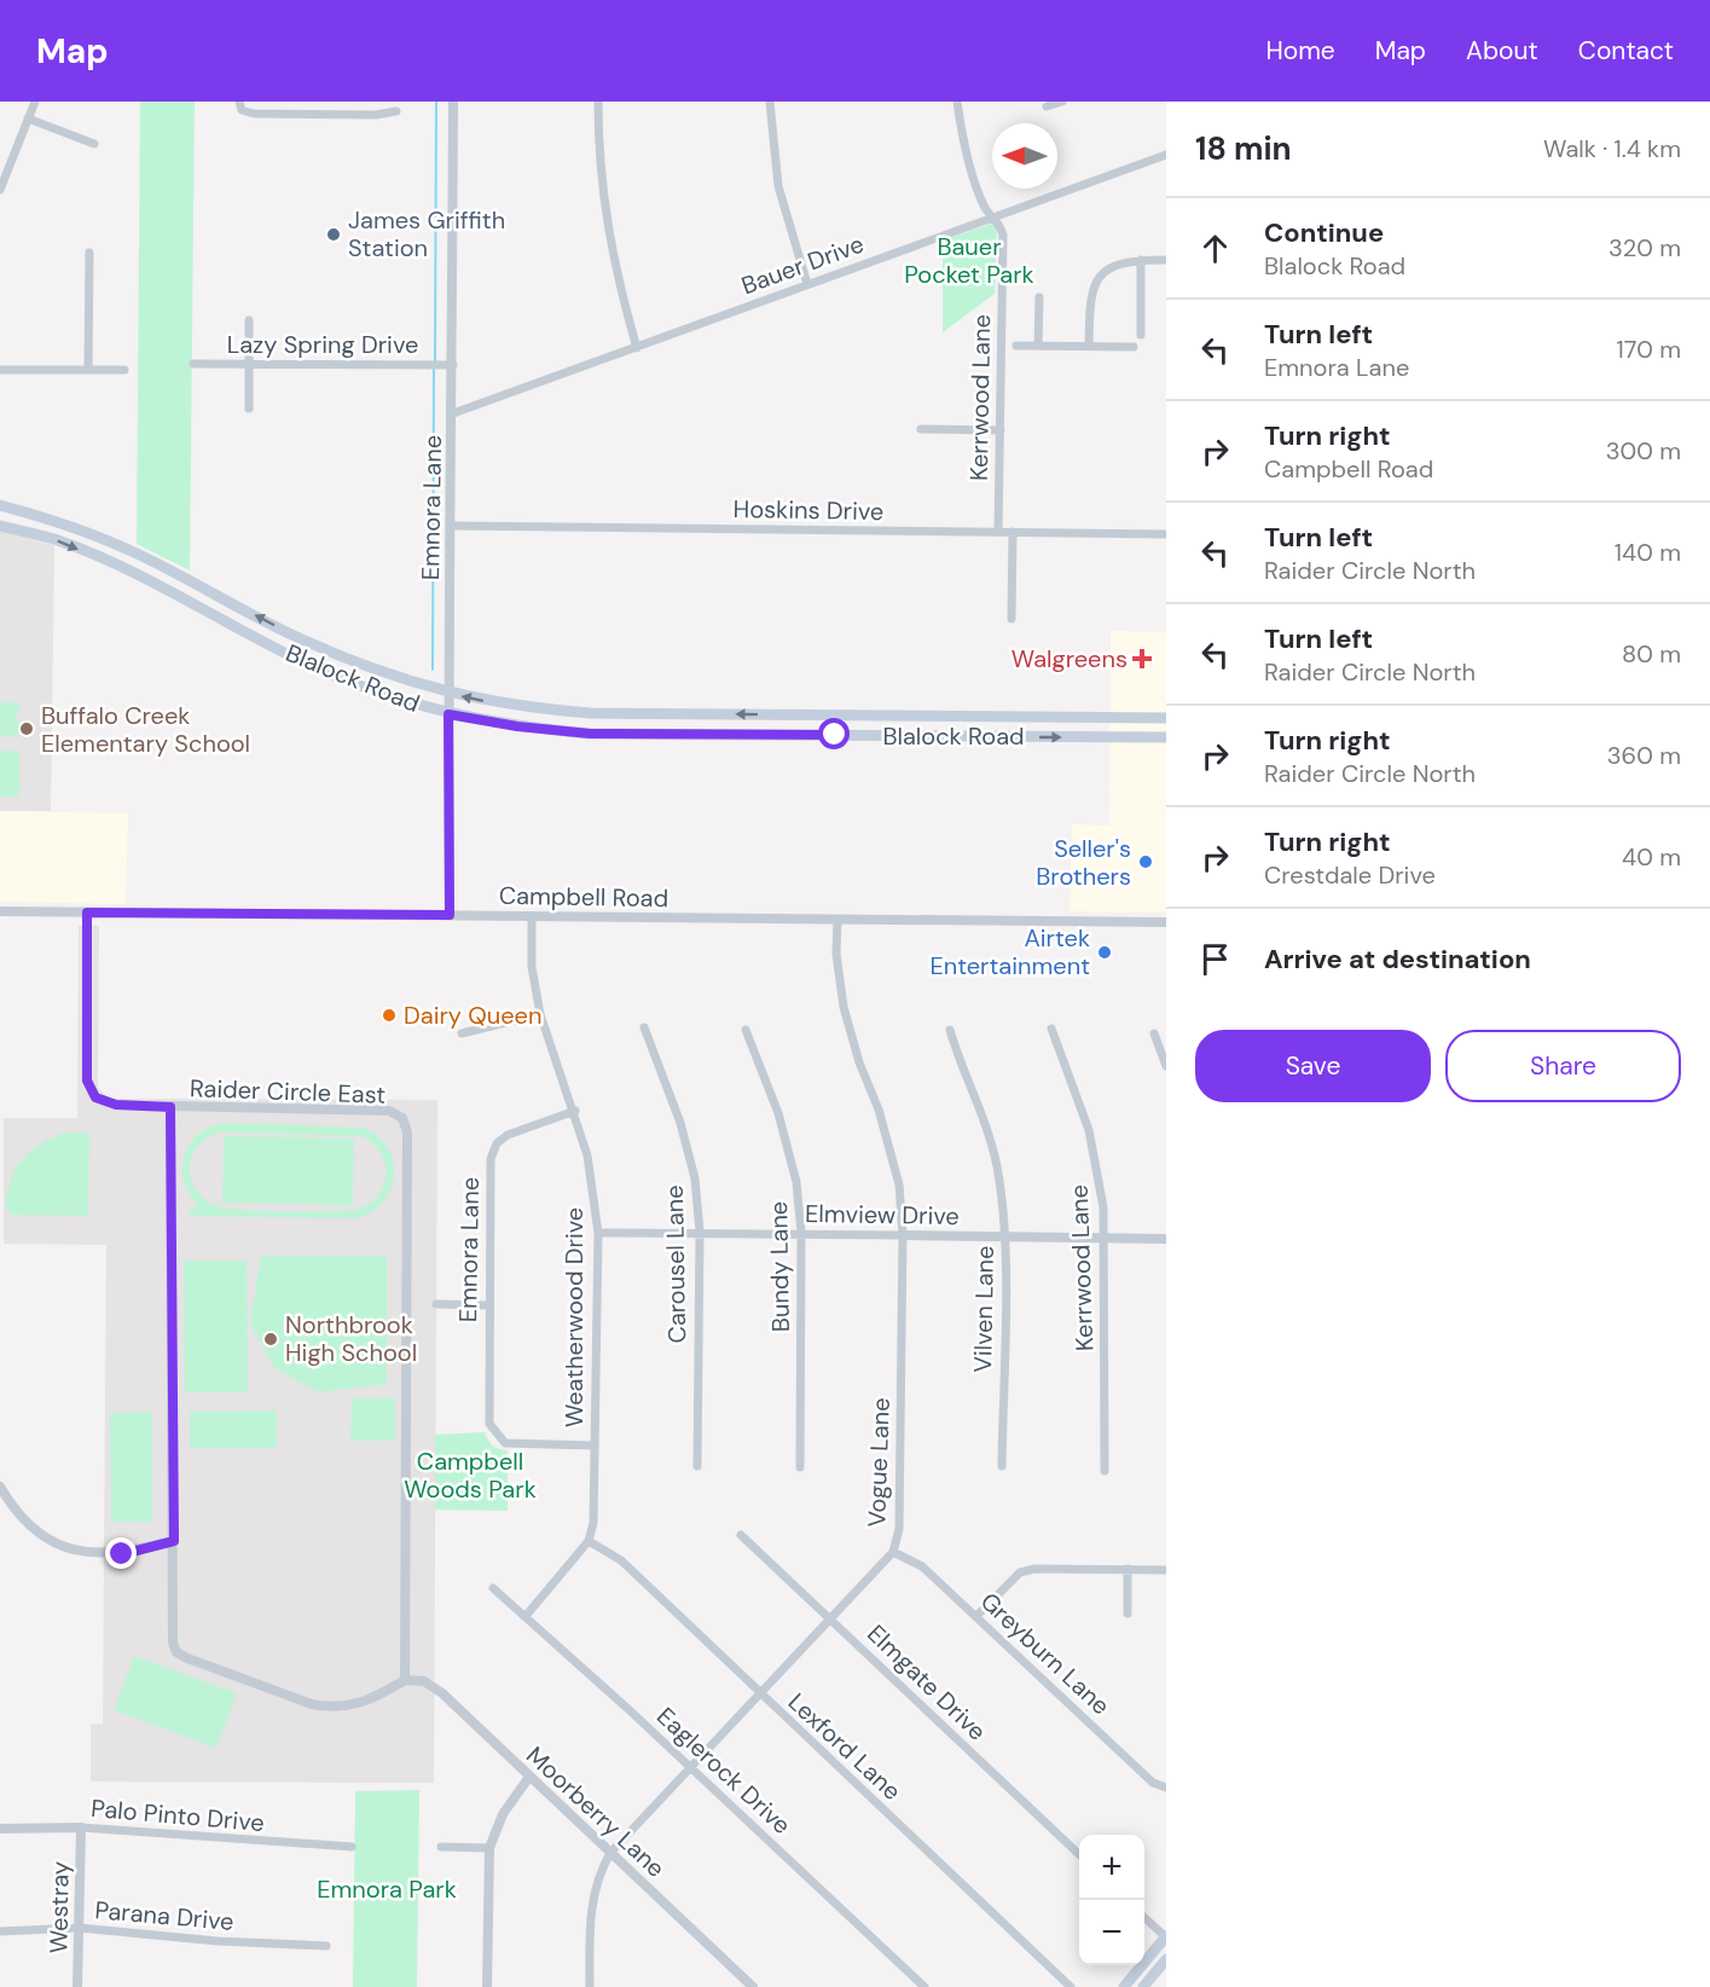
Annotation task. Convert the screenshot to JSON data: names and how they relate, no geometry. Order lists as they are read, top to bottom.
{
  "streets": {
    "main road": ["Blalock Road"],
    "street": [
      "Bauer Drive",
      "Lazy Spring Drive",
      "Kerrwood Lane",
      "Emnora Lane",
      "Hoskins Drive",
      "Campbell Road",
      "Raider Circle East",
      "Elmview Drive",
      "Carousel Lane",
      "Bundy Lane",
      "Vilven Lane",
      "Weatherwood Drive",
      "Vogue Lane",
      "Greyburn Lane",
      "Elmgate Drive",
      "Lexford Lane",
      "Eaglerock Drive",
      "Moorberry Lane",
      "Palo Pinto Drive",
      "Westray",
      "Parana Drive"
    ]
  },
  "crossings": [
    ["Bauer Drive", "Kerrwood Lane"],
    ["Bauer Drive", "Emnora Lane"],
    ["Lazy Spring Drive", "Emnora Lane"],
    ["Kerrwood Lane", "Hoskins Drive"],
    ["Kerrwood Lane", "Elmview Drive"],
    ["Emnora Lane", "Hoskins Drive"],
    ["Emnora Lane", "Blalock Road"],
    ["Emnora Lane", "Campbell Road"],
    ["Emnora Lane", "Weatherwood Drive"],
    ["Campbell Road", "Raider Circle East"],
    ["Campbell Road", "Weatherwood Drive"],
    ["Campbell Road", "Vogue Lane"],
    ["Raider Circle East", "Moorberry Lane"],
    ["Elmview Drive", "Carousel Lane"],
    ["Elmview Drive", "Bundy Lane"],
    ["Elmview Drive", "Vilven Lane"],
    ["Elmview Drive", "Weatherwood Drive"],
    ["Elmview Drive", "Vogue Lane"],
    ["Weatherwood Drive", "Lexford Lane"],
    ["Vogue Lane", "Greyburn Lane"],
    ["Vogue Lane", "Elmgate Drive"],
    ["Vogue Lane", "Lexford Lane"],
    ["Vogue Lane", "Eaglerock Drive"],
    ["Vogue Lane", "Moorberry Lane"],
    ["Palo Pinto Drive", "Westray"],
    ["Westray", "Parana Drive"]
  ],
  "parks": ["Bauer Pocket Park", "Campbell Woods Park", "Emnora Park"],
  "places": {
    "other": [
      "James Griffith Station",
      "Buffalo Creek Elementary School",
      "Seller's Brothers",
      "Airtek Entertainment",
      "Dairy Queen",
      "Northbrook High School"
    ],
    "health": ["Walgreens"]
  },
  "north": "left",
  "page": {
    "header": "Map",
    "nav": [
      "Home",
      "Map",
      "About",
      "Contact"
    ],
    "heading": ["18 min", "Walk · 1.4 km"],
    "list": [
      ["Continue", "Blalock Road", "320 m"],
      ["Turn left", "Emnora Lane", "170 m"],
      ["Turn right", "Campbell Road", "300 m"],
      ["Turn left", "Raider Circle North", "140 m"],
      ["Turn left", "Raider Circle North", "80 m"],
      ["Turn right", "Raider Circle North", "360 m"],
      ["Turn right", "Crestdale Drive", "40 m"],
      "Arrive at destination"
    ],
    "buttons": ["Save", "Share"],
    "map_buttons": ["+", "−"]
  }
}
